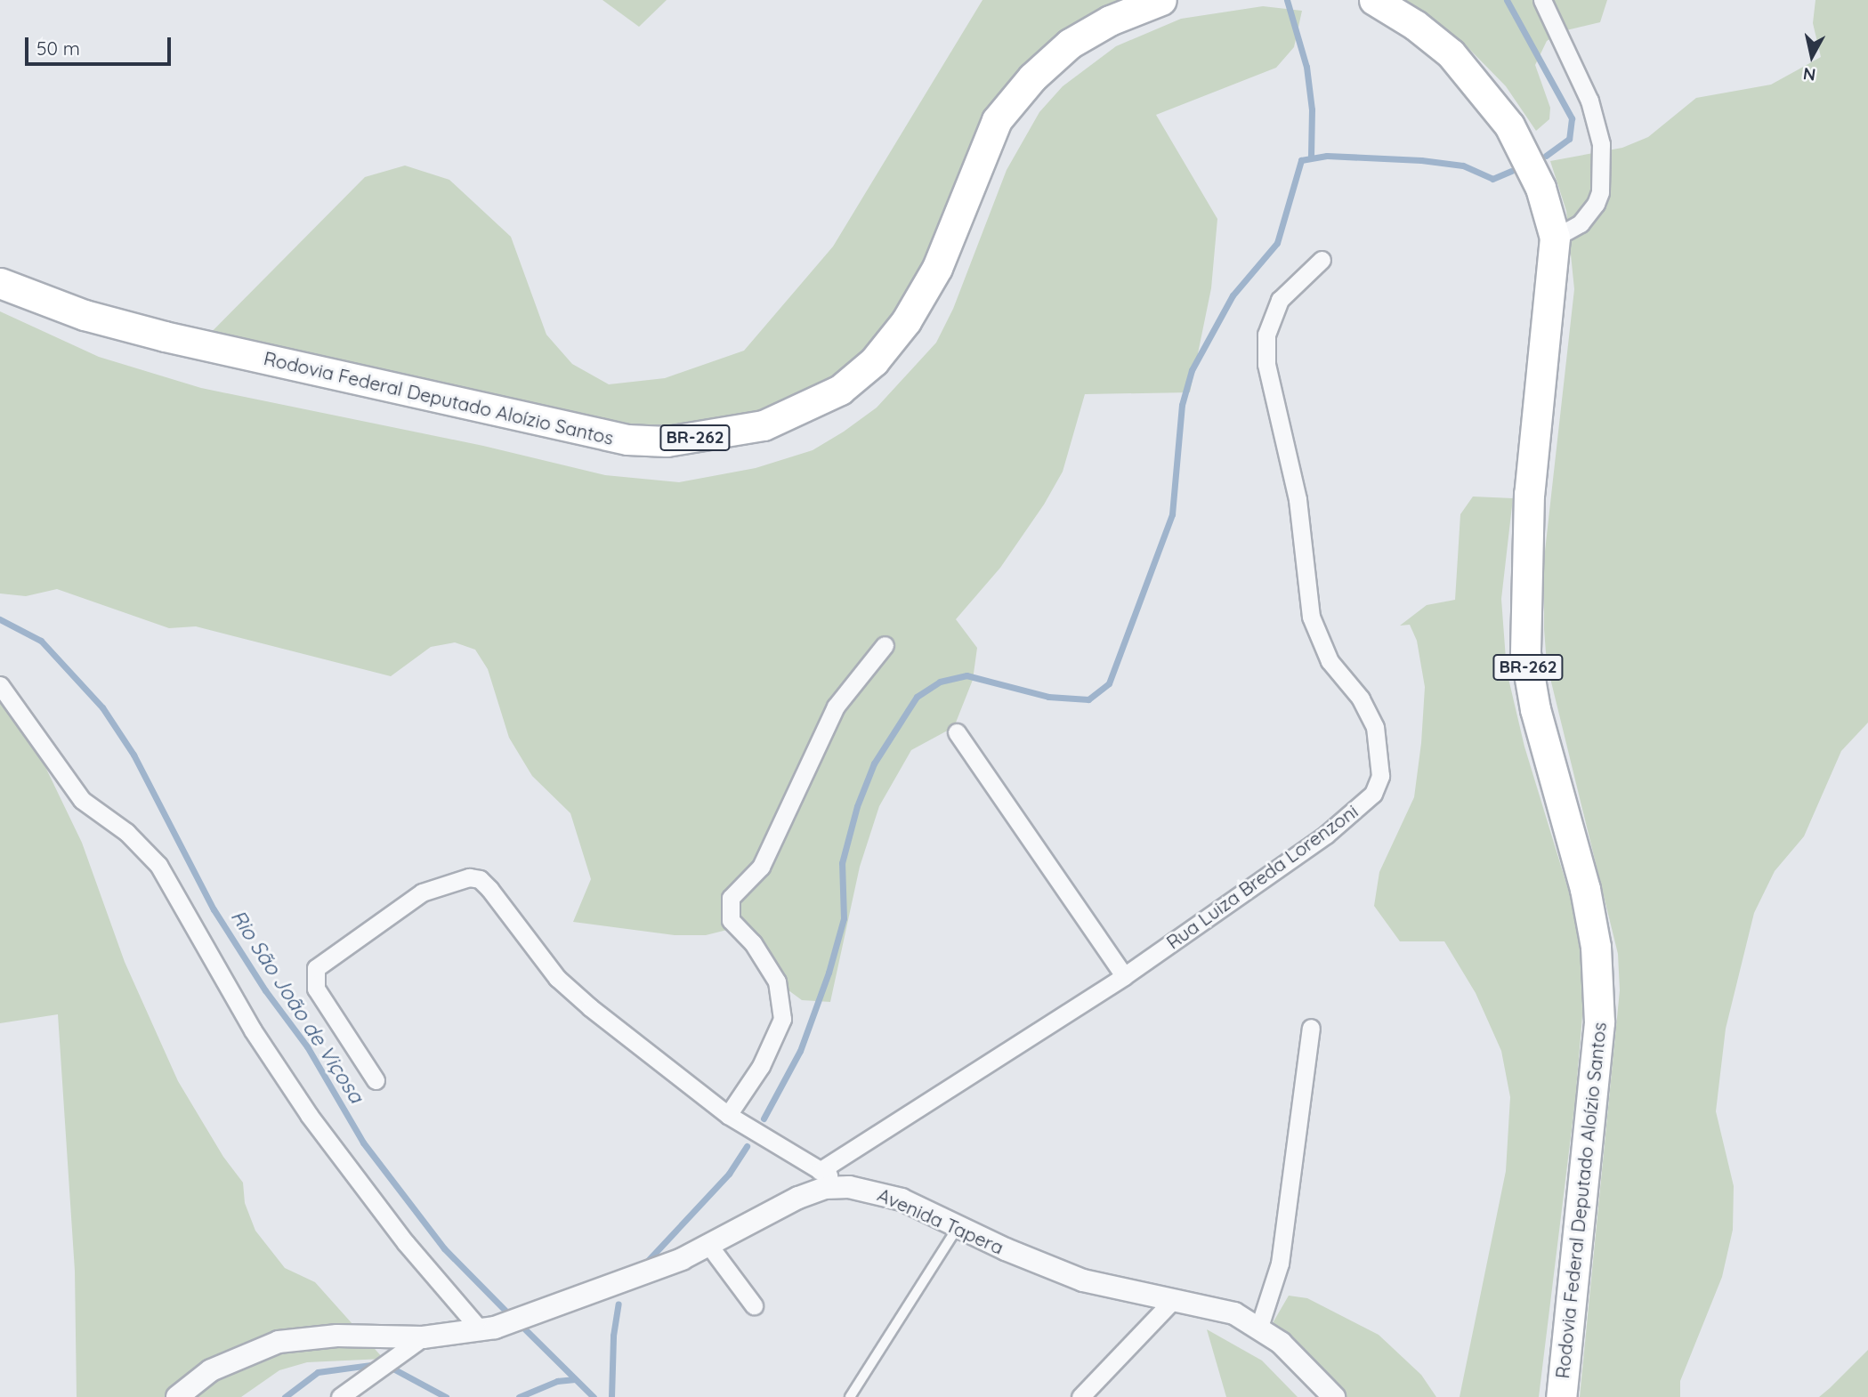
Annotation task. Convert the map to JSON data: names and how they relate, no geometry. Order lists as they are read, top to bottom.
{
  "streets": {
    "highway": ["Rodovia Federal Deputado Aloízio Santos", "BR-262"],
    "street": ["Rua Luiza Breda Lorenzoni", "Avenida Tapera"]
  },
  "water": ["Rio São João de Viçosa"],
  "scale_bar": "50 m",
  "north": "bottom"
}
